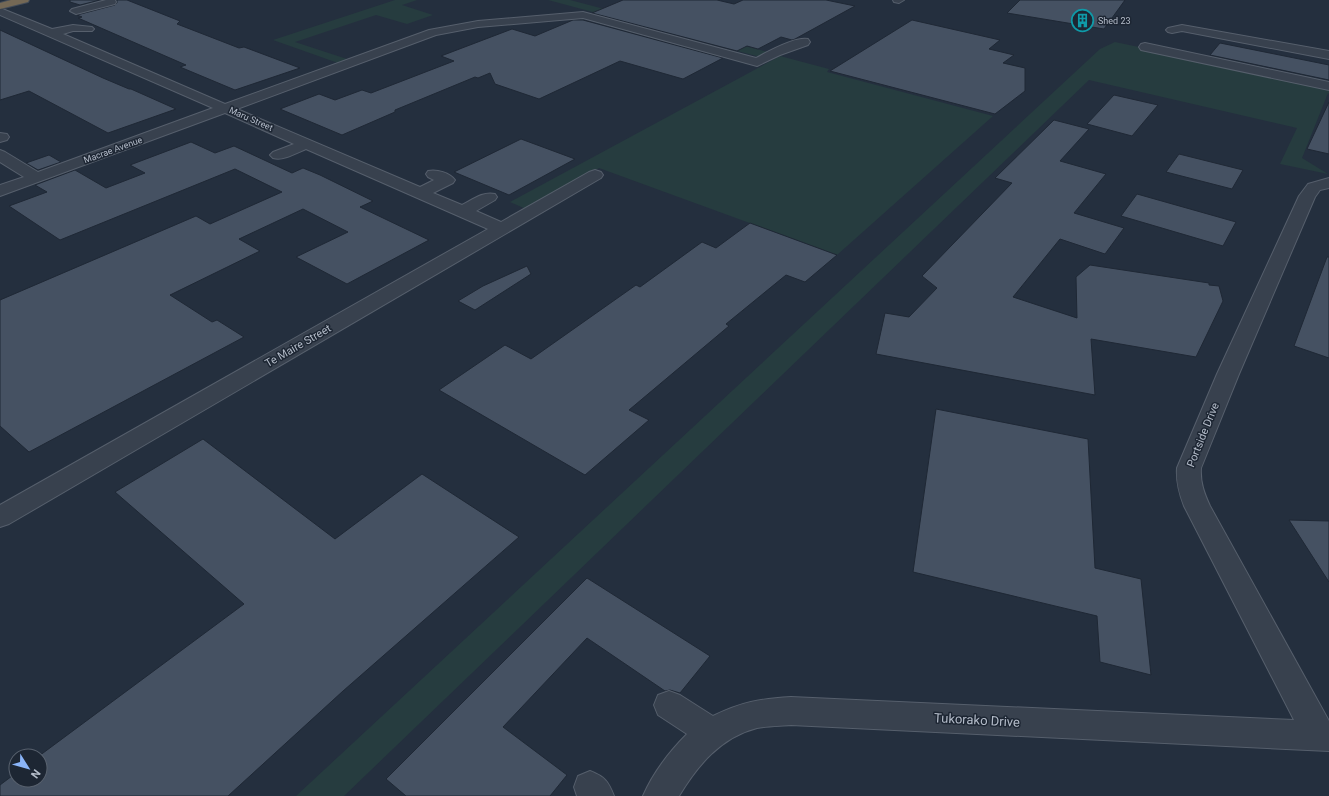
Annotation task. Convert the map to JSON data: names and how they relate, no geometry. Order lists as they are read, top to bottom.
{
  "streets": {
    "street": [
      "Maru Street",
      "Macrae Avenue",
      "Te Maire Street",
      "Portside Drive",
      "Tukorako Drive"
    ]
  },
  "crossings": [
    ["Maru Street", "Macrae Avenue"],
    ["Maru Street", "Te Maire Street"],
    ["Portside Drive", "Tukorako Drive"]
  ],
  "places": {
    "building": ["Shed 23"]
  },
  "north": "bottom right"
}
